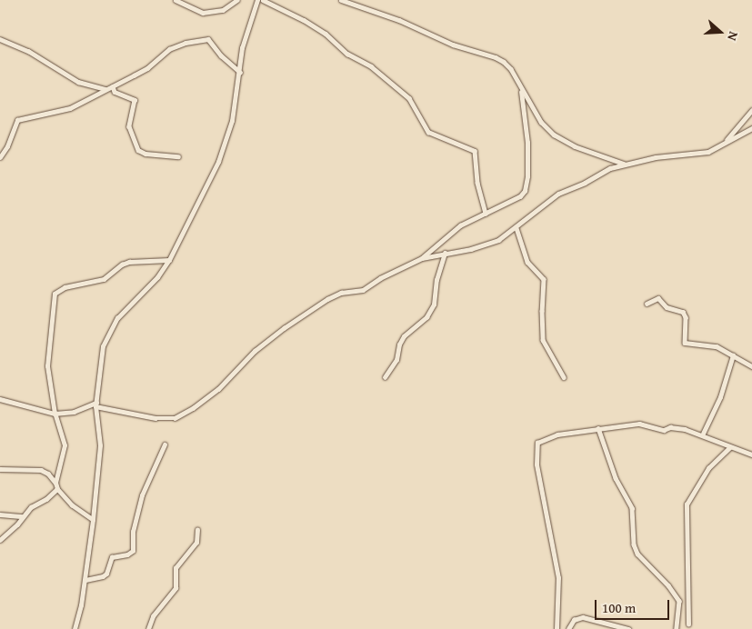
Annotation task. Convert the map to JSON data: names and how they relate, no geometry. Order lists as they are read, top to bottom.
{
  "scale_bar": "100 m",
  "north": "right"
}
